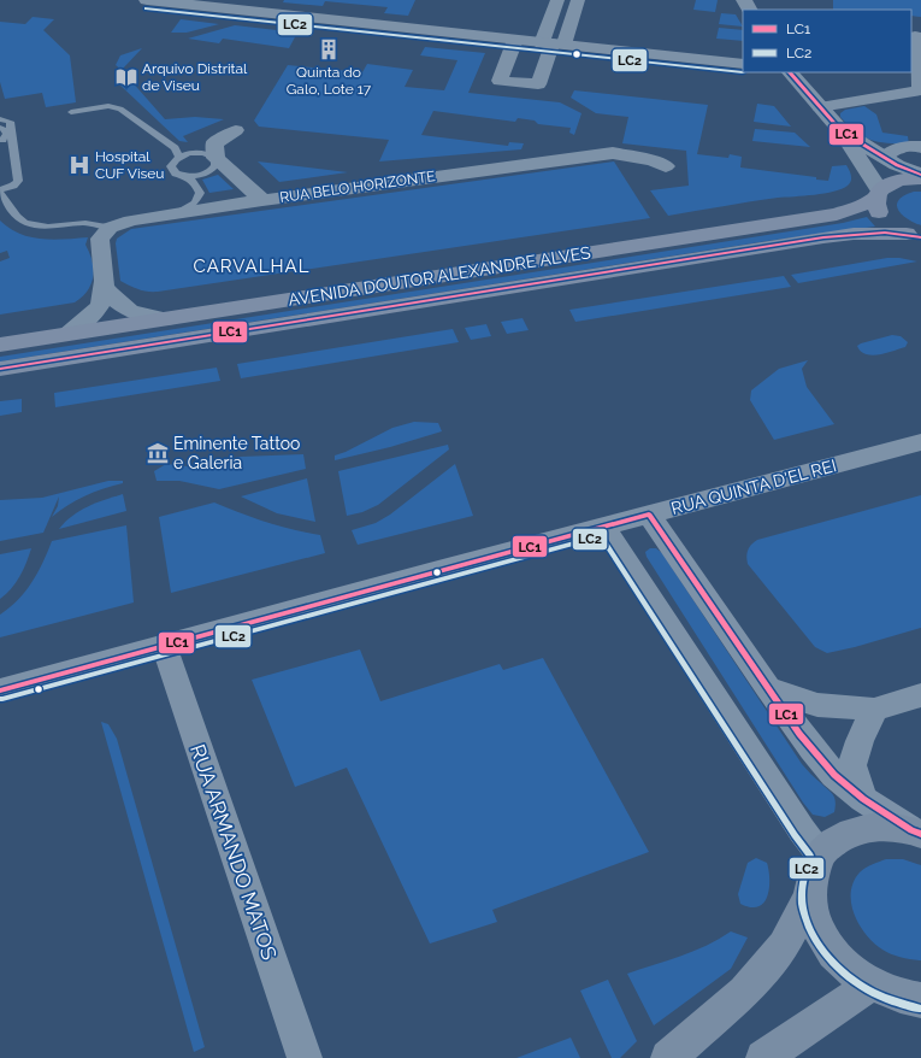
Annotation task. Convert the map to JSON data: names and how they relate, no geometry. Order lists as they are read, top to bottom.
{
  "streets": {
    "main road": ["AVENIDA DOUTOR ALEXANDRE ALVES"],
    "street": ["RUA BELO HORIZONTE", "RUA QUINTA D'EL REI", "RUA ARMANDO MATOS"]
  },
  "crossings": [
    ["RUA QUINTA D'EL REI", "RUA ARMANDO MATOS"]
  ],
  "districts": ["CARVALHAL"],
  "places": {
    "building": ["Quinta do Galo, Lote 17"],
    "library": ["Arquivo Distrital de Viseu"],
    "hospital": ["Hospital CUF Viseu"],
    "museum": ["Eminente Tattoo e Galeria"]
  },
  "lines": ["transit line LC2", "transit line LC1"],
  "legend": ["LC1", "LC2"]
}
